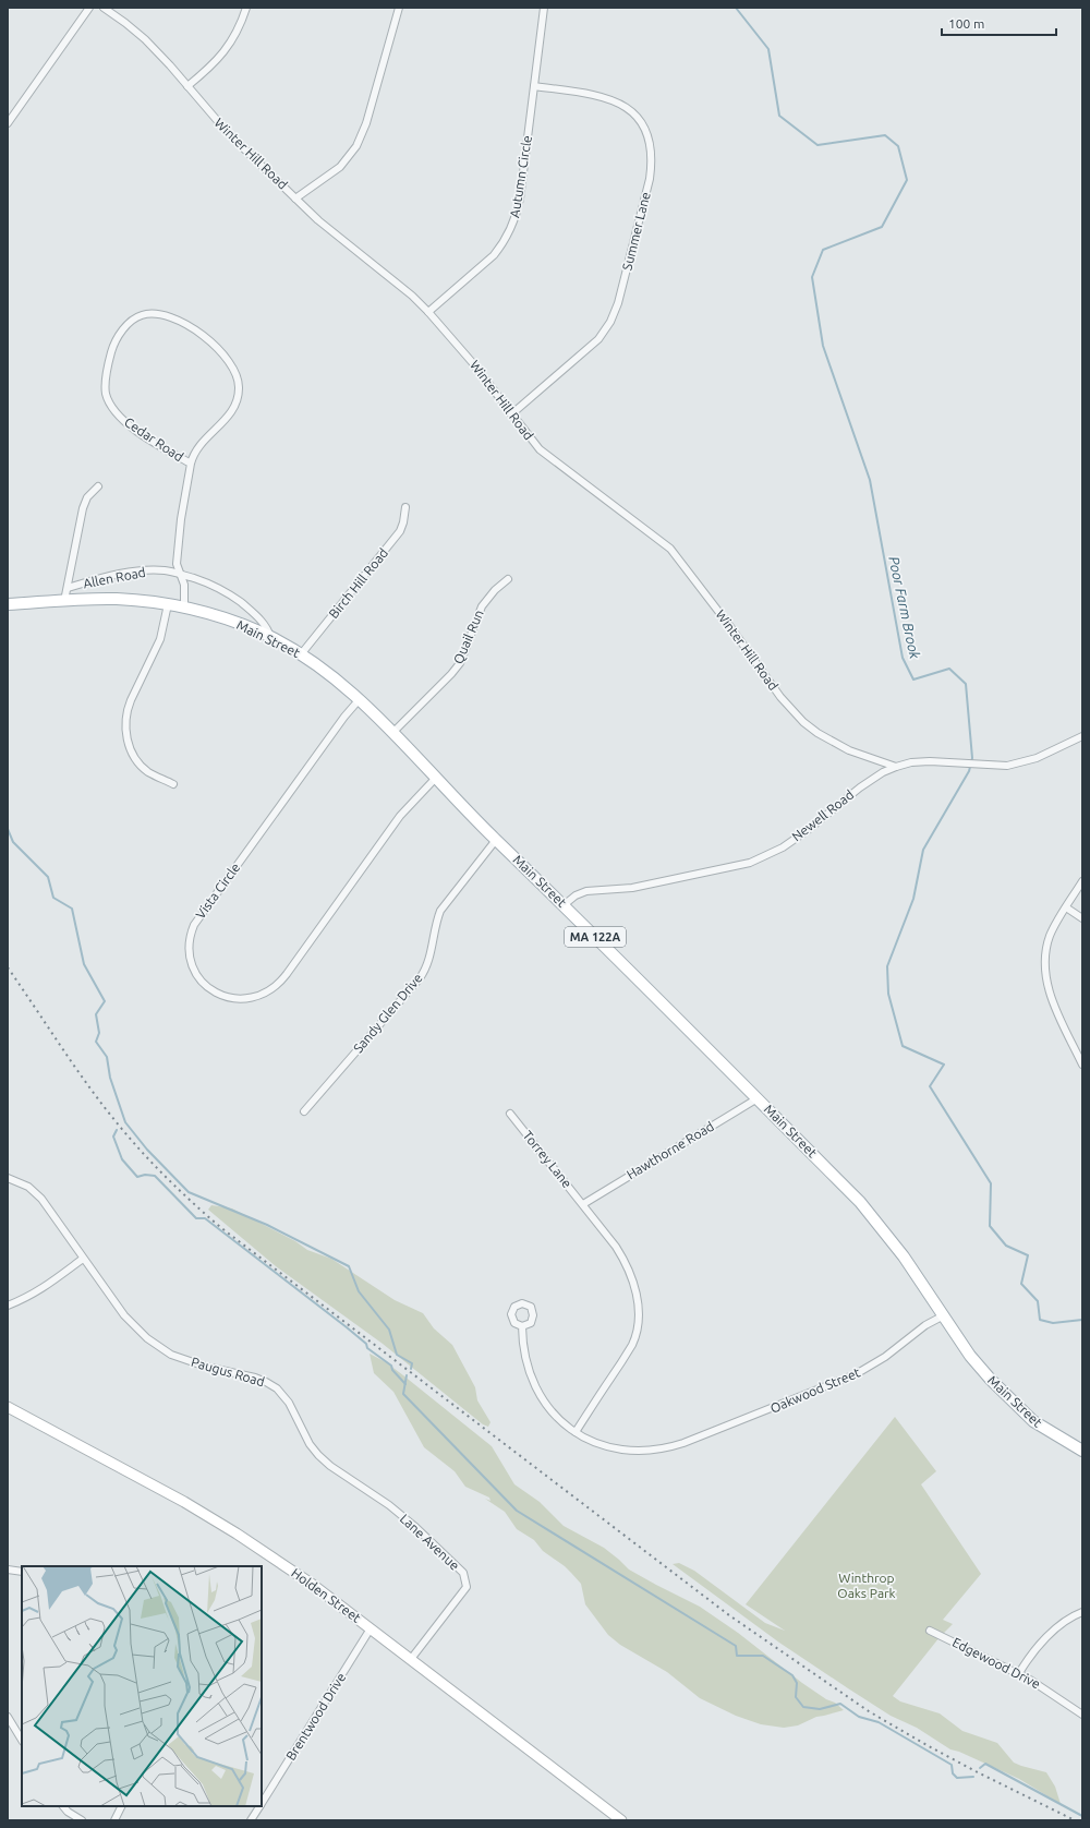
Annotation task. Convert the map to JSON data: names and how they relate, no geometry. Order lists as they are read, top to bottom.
{
  "streets": {
    "main road": ["Main Street", "MA 122A", "Holden Street"],
    "street": [
      "Winter Hill Road",
      "Autumn Circle",
      "Summer Lane",
      "Cedar Road",
      "Allen Road",
      "Birch Hill Road",
      "Quail Run",
      "Newell Road",
      "Vista Circle",
      "Sandy Glen Drive",
      "Hawthorne Road",
      "Torrey Lane",
      "Paugus Road",
      "Oakwood Street",
      "Lane Avenue",
      "Edgewood Drive",
      "Brentwood Drive"
    ]
  },
  "crossings": [
    ["Winter Hill Road", "Autumn Circle"],
    ["Winter Hill Road", "Summer Lane"],
    ["Winter Hill Road", "Newell Road"],
    ["Autumn Circle", "Summer Lane"],
    ["Cedar Road", "Allen Road"],
    ["Cedar Road", "Main Street"],
    ["Allen Road", "Main Street"],
    ["Birch Hill Road", "Main Street"],
    ["Quail Run", "Main Street"],
    ["Main Street", "Newell Road"],
    ["Main Street", "Vista Circle"],
    ["Main Street", "Sandy Glen Drive"],
    ["Main Street", "Hawthorne Road"],
    ["Main Street", "Oakwood Street"],
    ["Hawthorne Road", "Torrey Lane"],
    ["Torrey Lane", "Oakwood Street"],
    ["Paugus Road", "Lane Avenue"],
    ["Lane Avenue", "Holden Street"],
    ["Holden Street", "Brentwood Drive"]
  ],
  "water": ["Poor Farm Brook"],
  "parks": ["Winthrop Oaks Park"],
  "scale_bar": "100 m"
}
